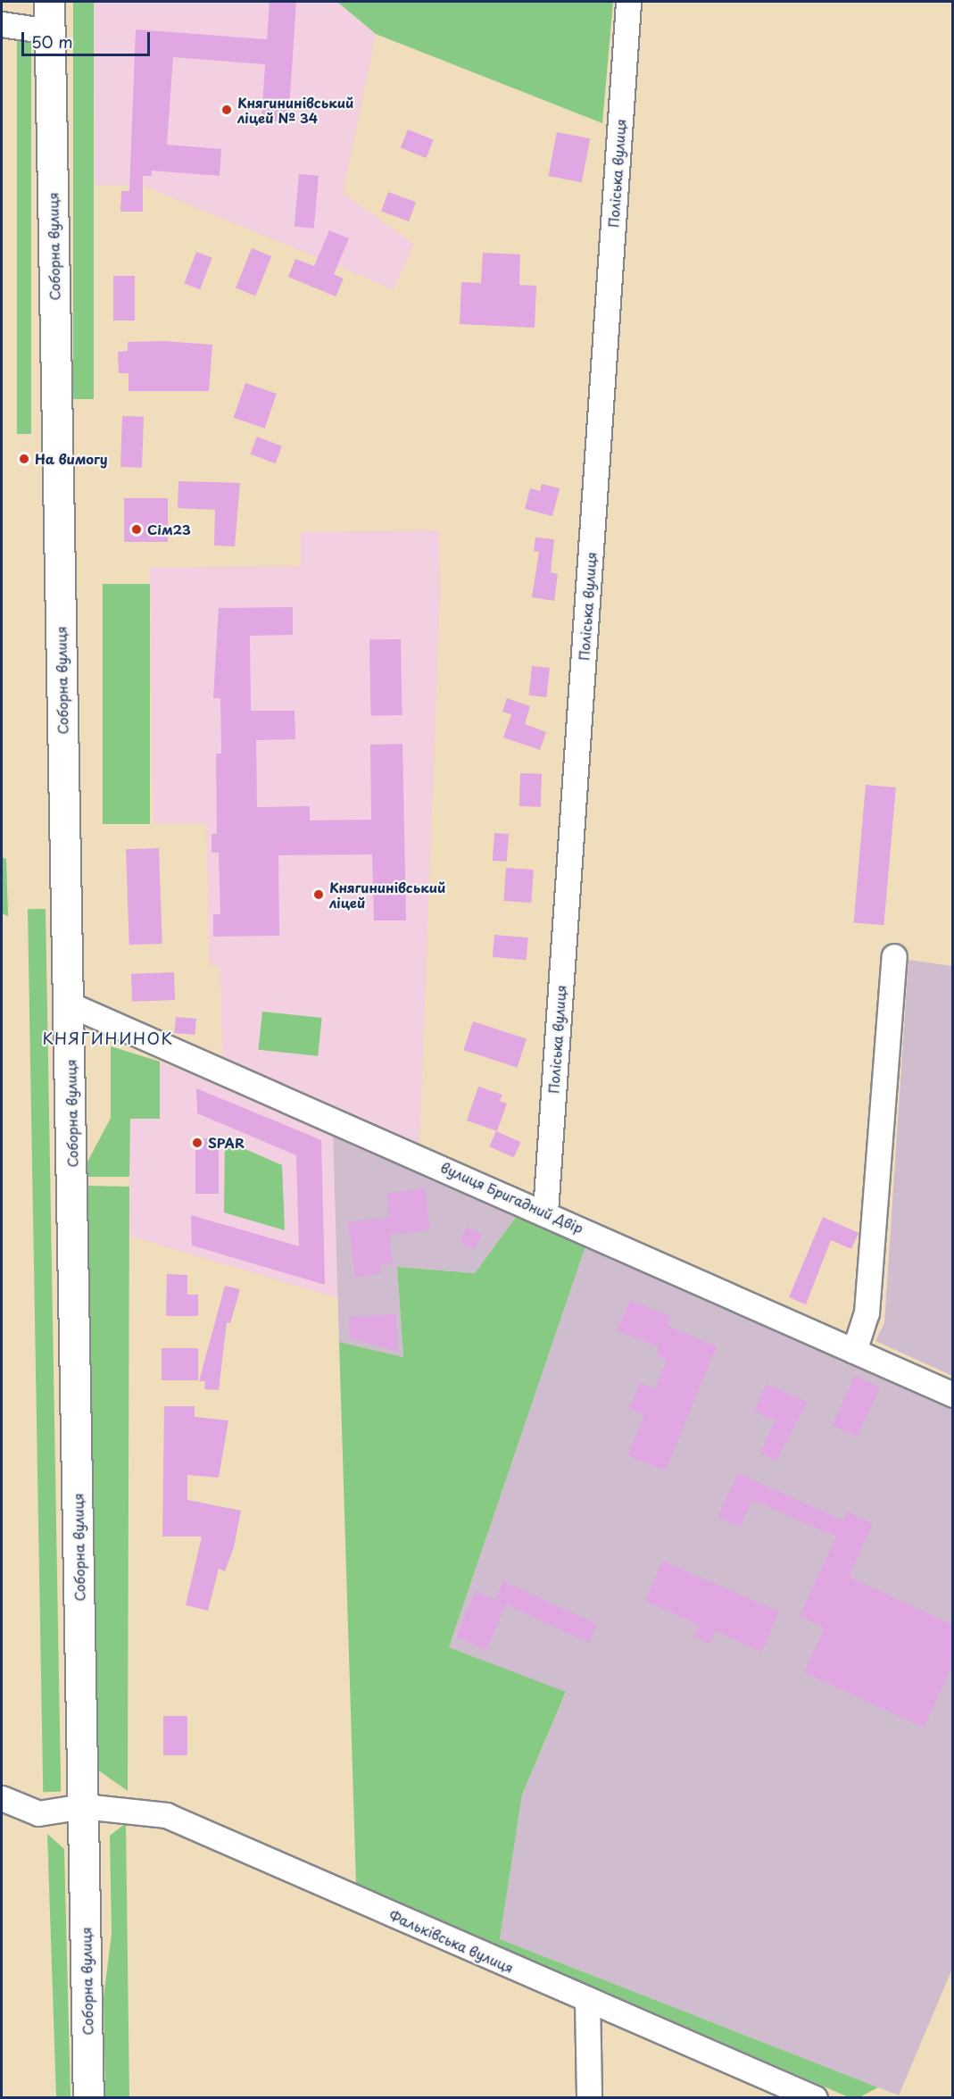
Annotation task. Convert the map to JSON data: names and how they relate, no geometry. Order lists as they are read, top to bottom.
{
  "streets": {
    "main road": ["Соборна вулиця"],
    "street": ["Поліська вулиця", "вулиця Бригадний Двір", "Фальківська вулиця"]
  },
  "crossings": [
    ["Поліська вулиця", "вулиця Бригадний Двір"],
    ["Соборна вулиця", "вулиця Бригадний Двір"],
    ["Соборна вулиця", "Фальківська вулиця"]
  ],
  "districts": ["КНЯГИНИНОК"],
  "places": [
    "Княгининівський ліцей № 34",
    "На вимогу",
    "Сім23",
    "Княгининівський ліцей",
    "SPAR"
  ],
  "scale_bar": "50 m"
}
